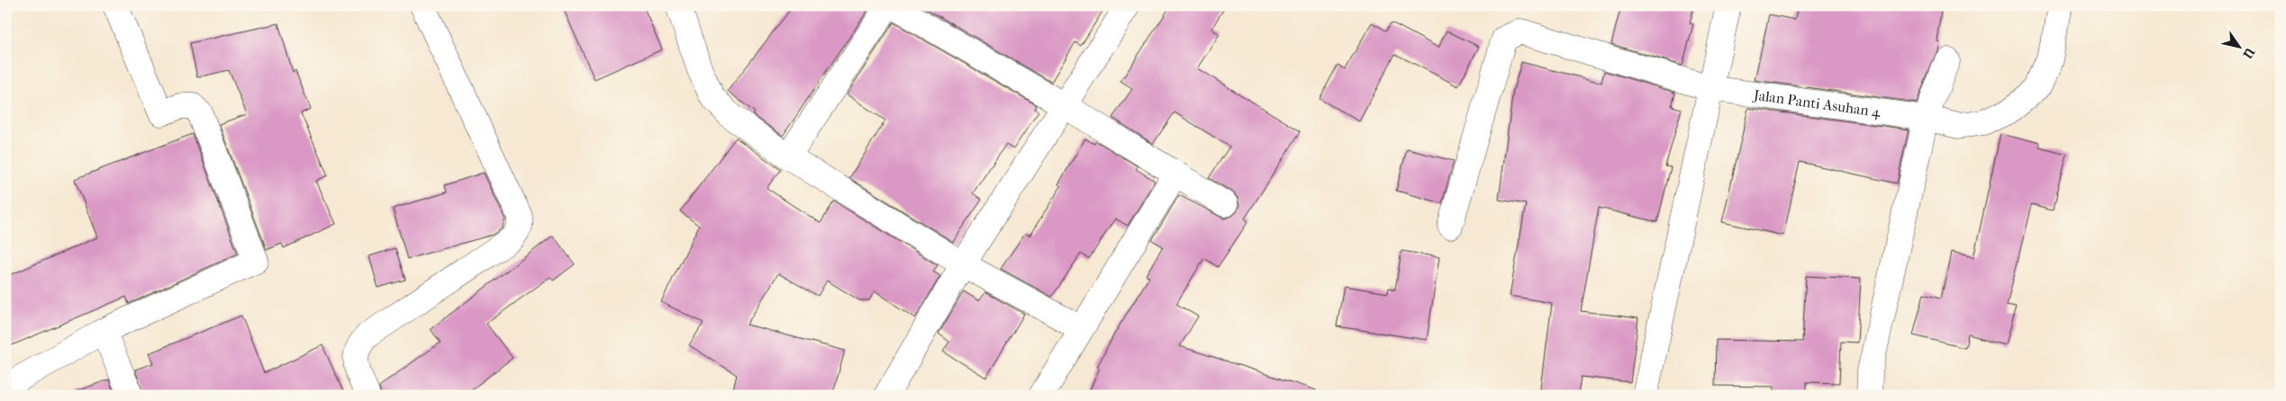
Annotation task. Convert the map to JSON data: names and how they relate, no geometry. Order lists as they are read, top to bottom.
{
  "streets": {
    "street": ["Jalan Panti Asuhan 4"]
  },
  "north": "bottom right"
}
